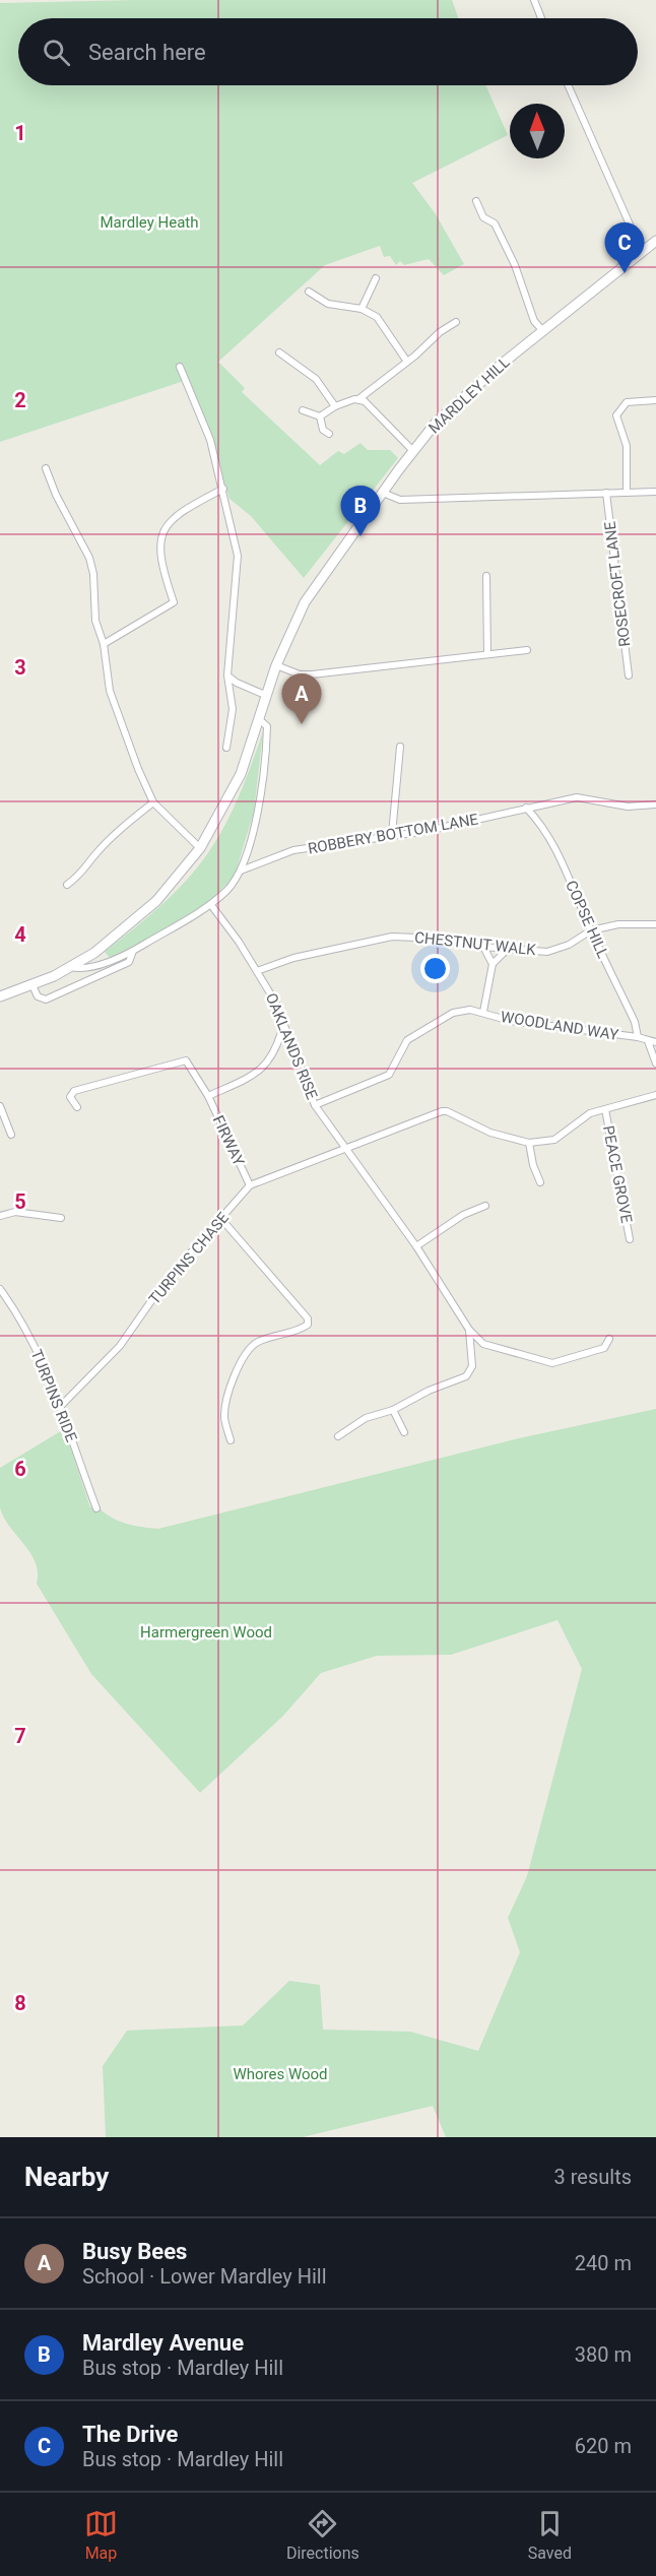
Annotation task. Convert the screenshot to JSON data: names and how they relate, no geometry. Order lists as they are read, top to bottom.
{
  "streets": {
    "main road": ["MARDLEY HILL"],
    "street": [
      "ROSECROFT LANE",
      "ROBBERY BOTTOM LANE",
      "COPSE HILL",
      "CHESTNUT WALK",
      "WOODLAND WAY",
      "OAKLANDS RISE",
      "FIRWAY",
      "PEACE GROVE",
      "TURPINS CHASE",
      "TURPINS RIDE"
    ]
  },
  "crossings": [
    ["ROBBERY BOTTOM LANE", "COPSE HILL"],
    ["COPSE HILL", "CHESTNUT WALK"],
    ["COPSE HILL", "WOODLAND WAY"],
    ["CHESTNUT WALK", "OAKLANDS RISE"],
    ["WOODLAND WAY", "OAKLANDS RISE"],
    ["OAKLANDS RISE", "FIRWAY"],
    ["OAKLANDS RISE", "TURPINS CHASE"],
    ["FIRWAY", "TURPINS CHASE"],
    ["TURPINS CHASE", "TURPINS RIDE"]
  ],
  "parks": ["Mardley Heath", "Harmergreen Wood", "Whores Wood"],
  "north": "top",
  "page": {
    "search": "Search here",
    "pins": ["C", "B", "A"],
    "heading": ["Nearby", "3 results"],
    "list": [
      {
        "mark": "A",
        "name": "Busy Bees",
        "note": "School · Lower Mardley Hill",
        "value": "240 m"
      },
      {
        "mark": "B",
        "name": "Mardley Avenue",
        "note": "Bus stop · Mardley Hill",
        "value": "380 m"
      },
      {
        "mark": "C",
        "name": "The Drive",
        "note": "Bus stop · Mardley Hill",
        "value": "620 m"
      }
    ],
    "nav": ["Map", "Directions", "Saved"]
  },
  "grid": {
    "rows": [
      "1",
      "2",
      "3",
      "4",
      "5",
      "6",
      "7",
      "8"
    ]
  }
}
